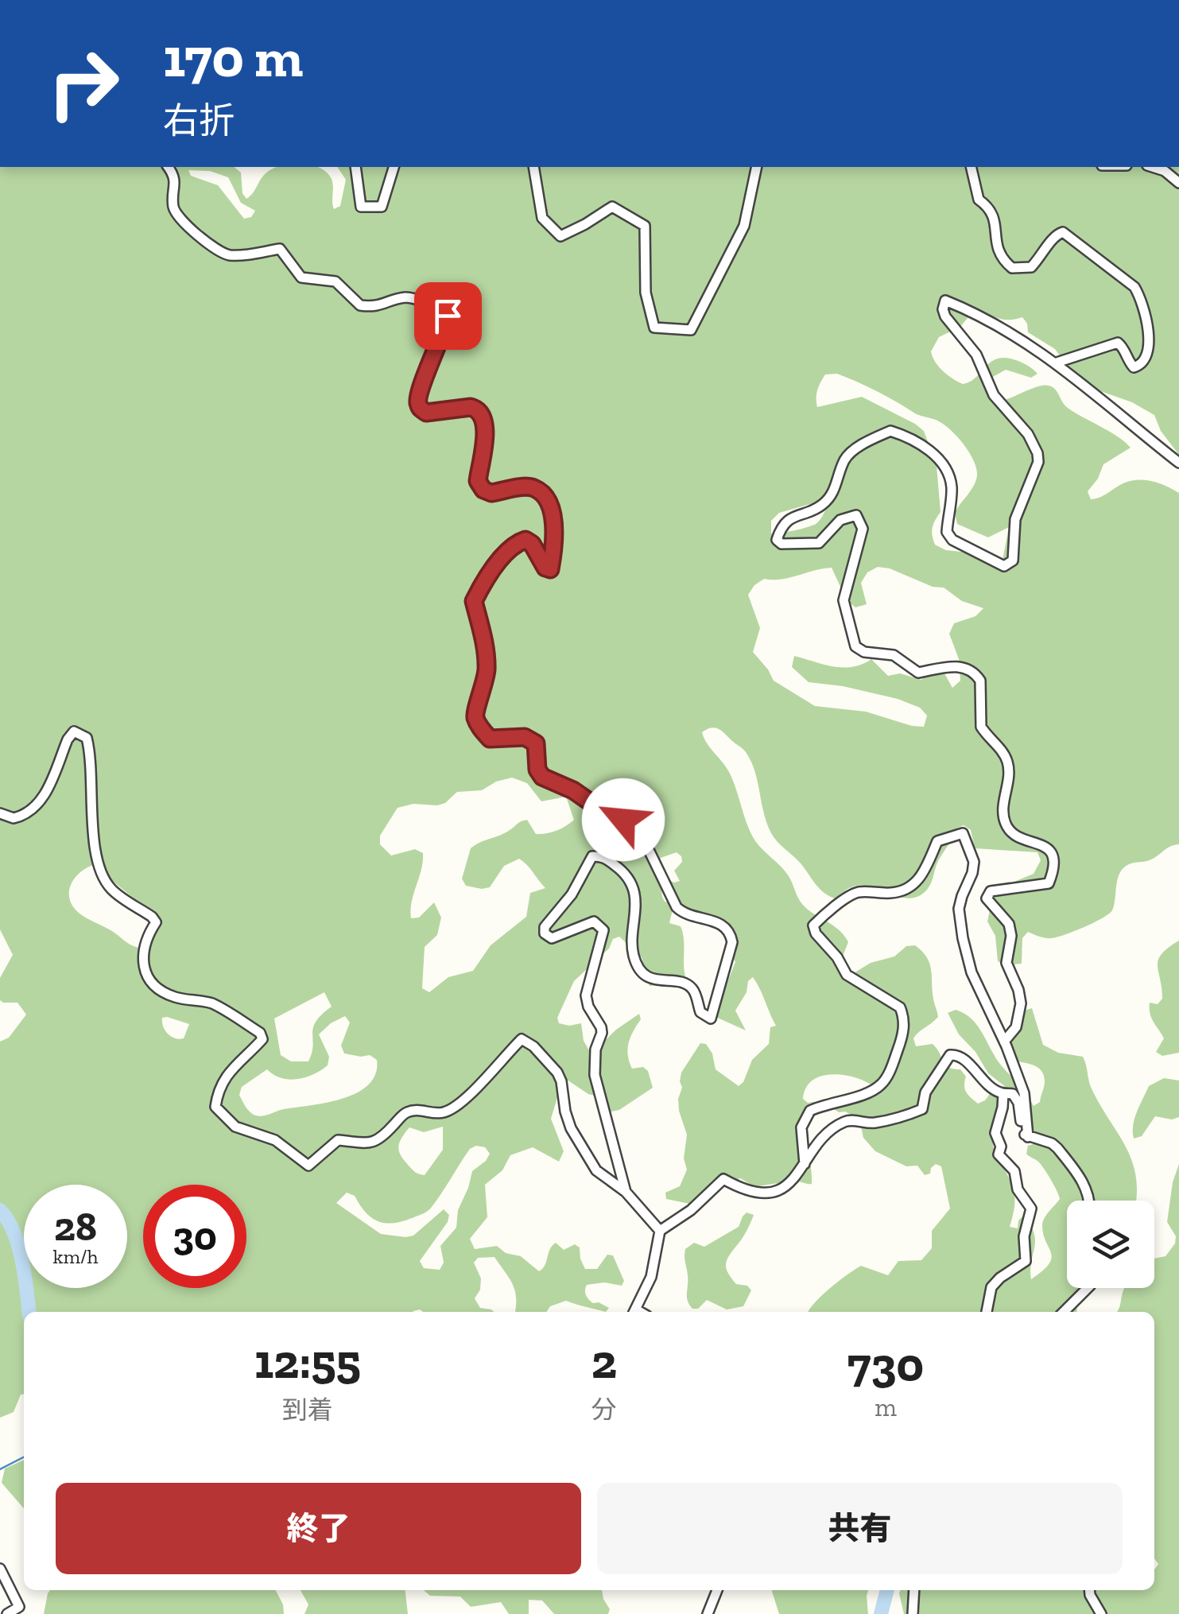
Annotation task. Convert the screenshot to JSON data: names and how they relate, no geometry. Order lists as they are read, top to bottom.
{
  "page": {
    "turn": ["170 m", "右折"],
    "speed": "28 km/h",
    "limit": "30",
    "eta": [
      "12:55",
      "到着",
      "2",
      "分",
      "730",
      "m"
    ],
    "buttons": ["終了", "共有"]
  }
}
